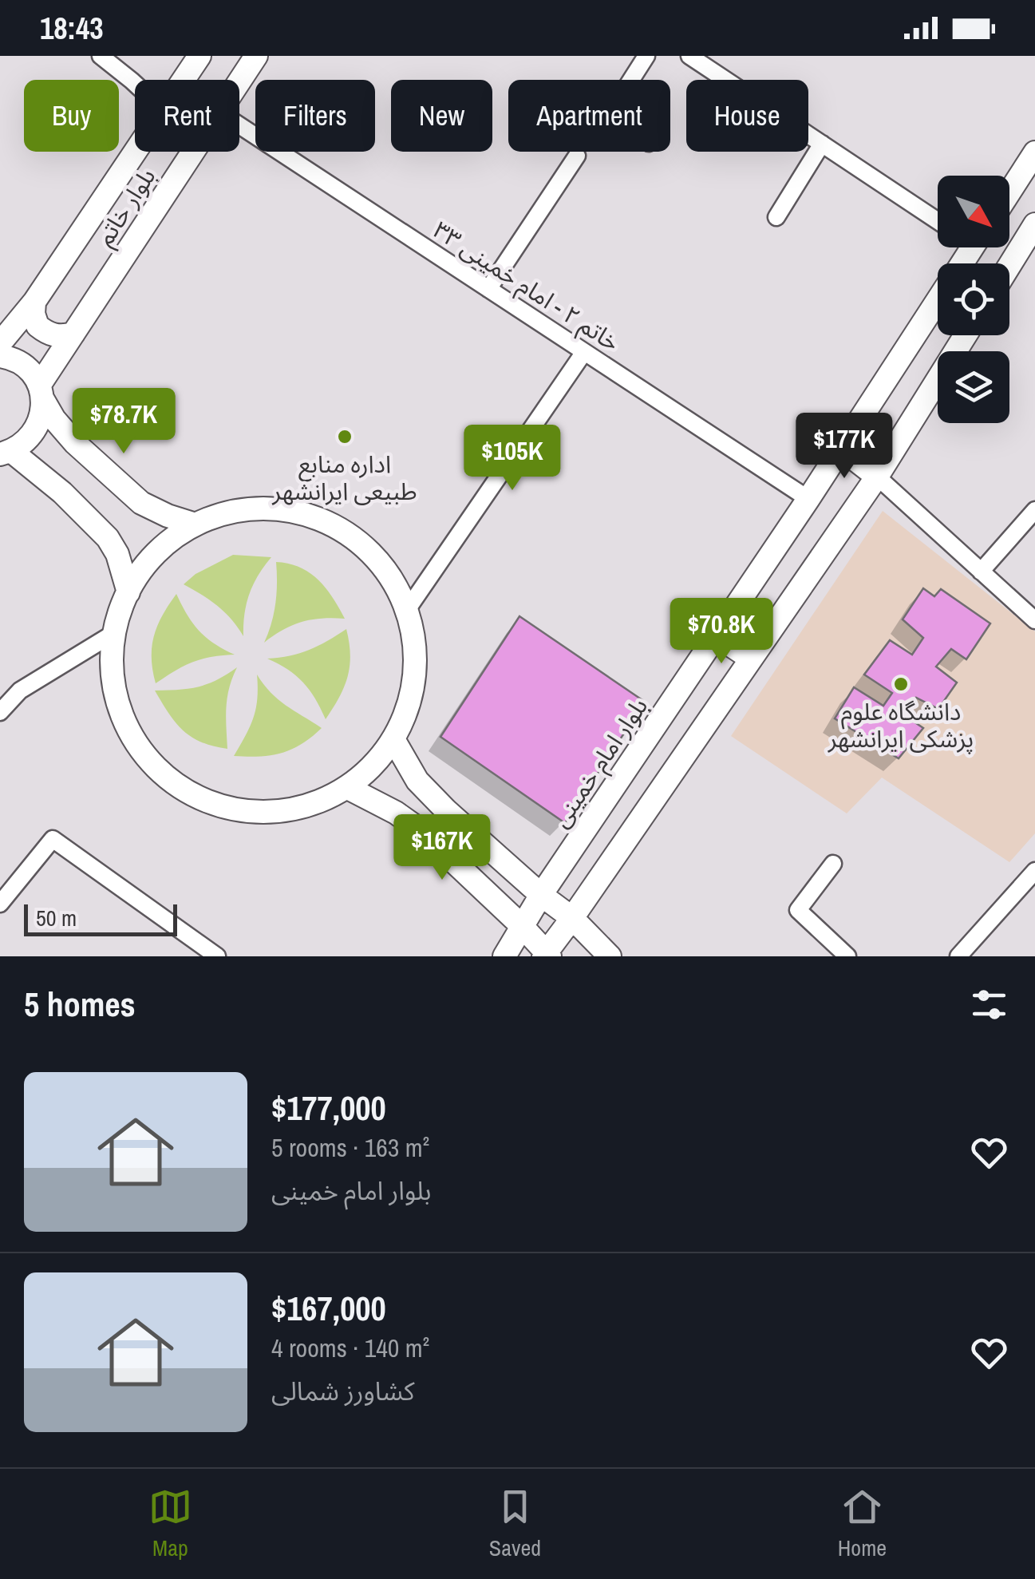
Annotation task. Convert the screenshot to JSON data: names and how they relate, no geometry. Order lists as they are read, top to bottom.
{
  "streets": {
    "main road": ["بلوار خاتم", "بلوار امام خمینی"],
    "street": ["خاتم ۲ - امام خمینی ۳۳"]
  },
  "crossings": [
    ["خاتم ۲ - امام خمینی ۳۳", "بلوار امام خمینی"]
  ],
  "places": ["اداره منابع طبیعی ایرانشهر", "دانشگاه علوم پزشکی ایرانشهر"],
  "scale_bar": "50 m",
  "north": "bottom right",
  "page": {
    "status": "18:43",
    "chip": [
      "Buy",
      "Rent",
      "Filters",
      "New",
      "Apartment",
      "House"
    ],
    "price": [
      "$78.7K",
      "$177K",
      "$105K",
      "$70.8K",
      "$167K"
    ],
    "scale": "50 m",
    "heading": "5 homes",
    "list": [
      {
        "name": "$177,000",
        "note": "5 rooms · 163 m² · بلوار امام خمینی"
      },
      {
        "name": "$167,000",
        "note": "4 rooms · 140 m² · کشاورز شمالی"
      }
    ],
    "tabs": ["Map", "Saved", "Home"]
  }
}
